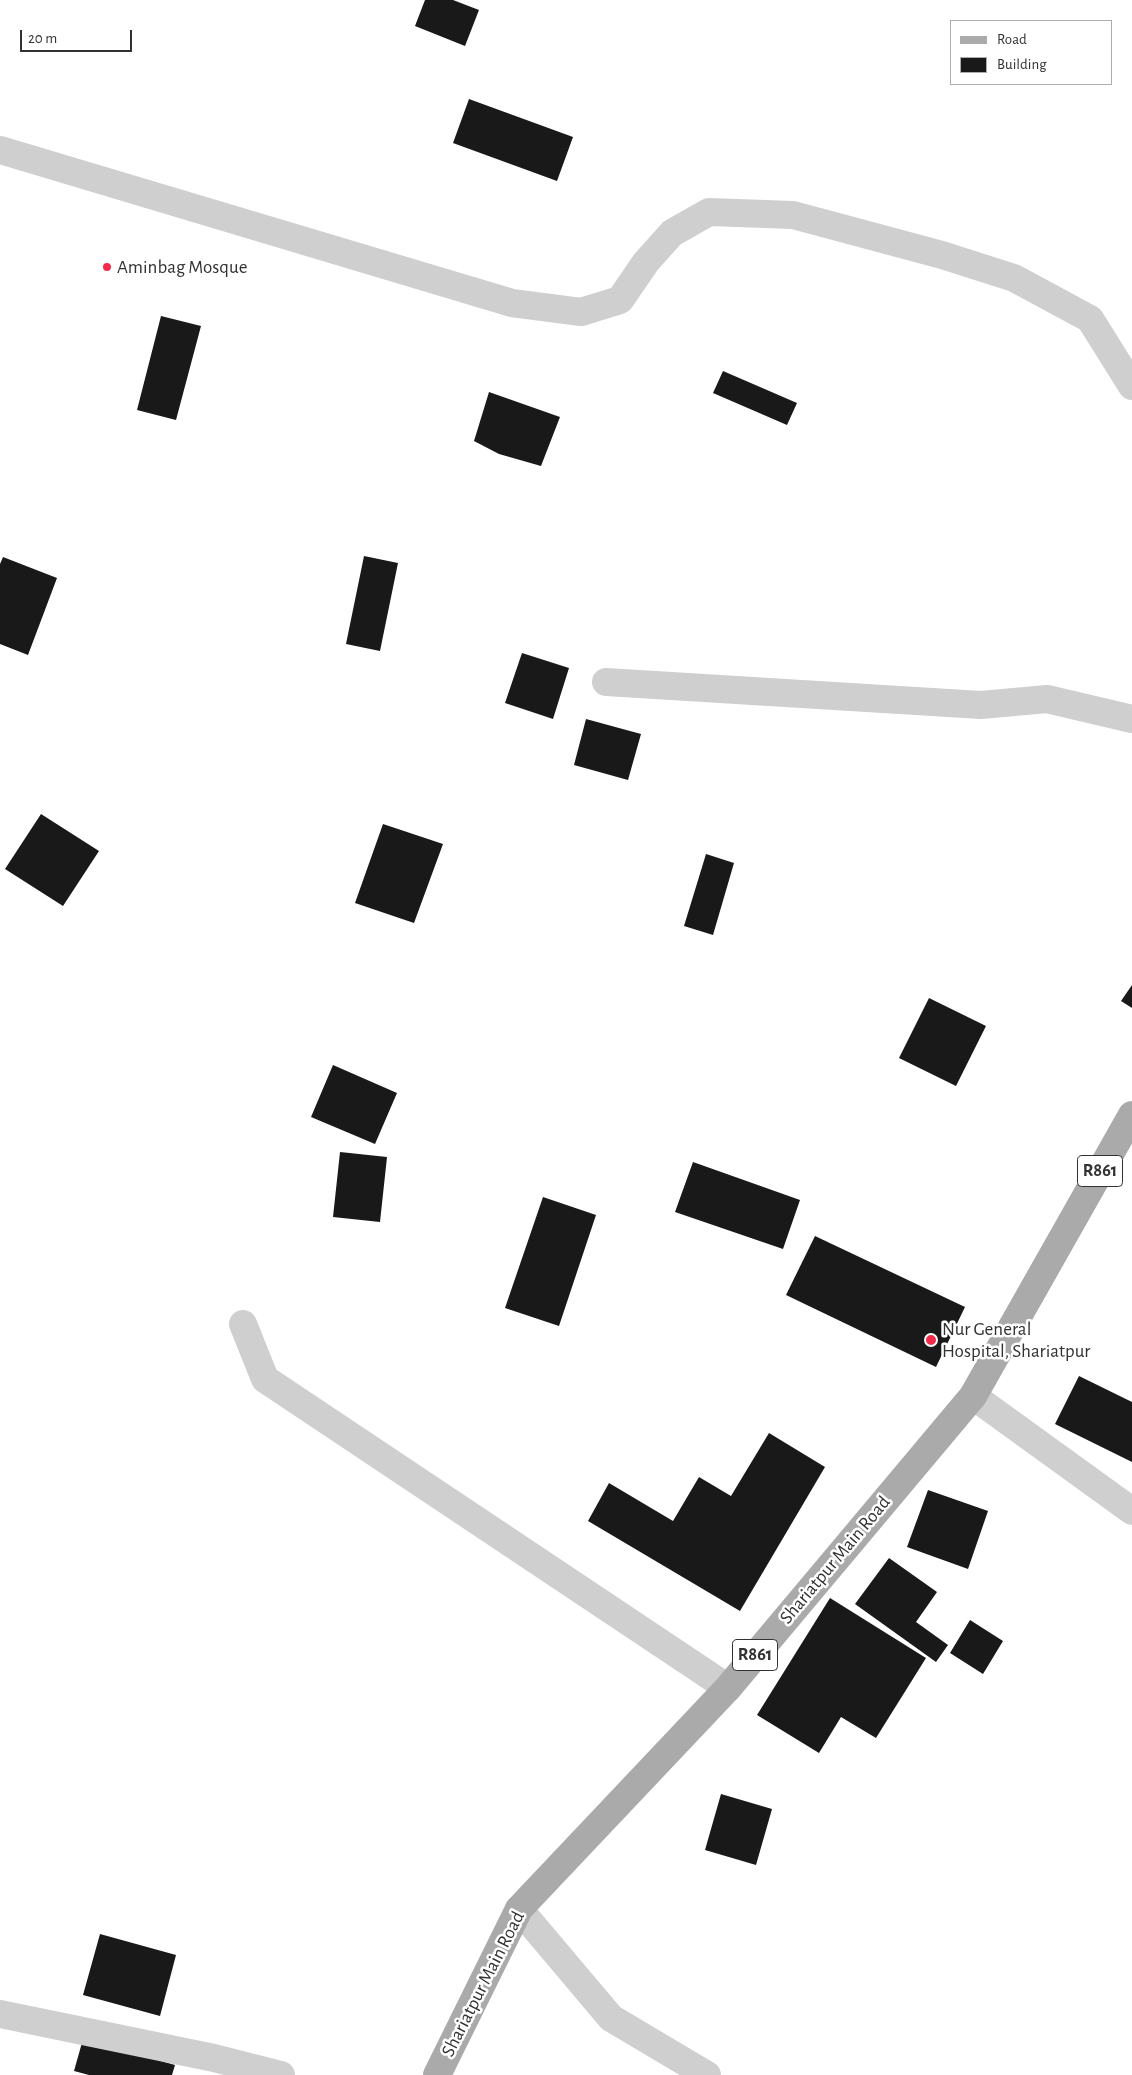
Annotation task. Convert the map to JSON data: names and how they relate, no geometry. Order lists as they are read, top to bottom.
{
  "streets": {
    "main road": ["R861", "Shariatpur Main Road"]
  },
  "places": ["Aminbag Mosque", "Nur General Hospital, Shariatpur"],
  "legend": ["Road", "Building"],
  "scale_bar": "20 m"
}
